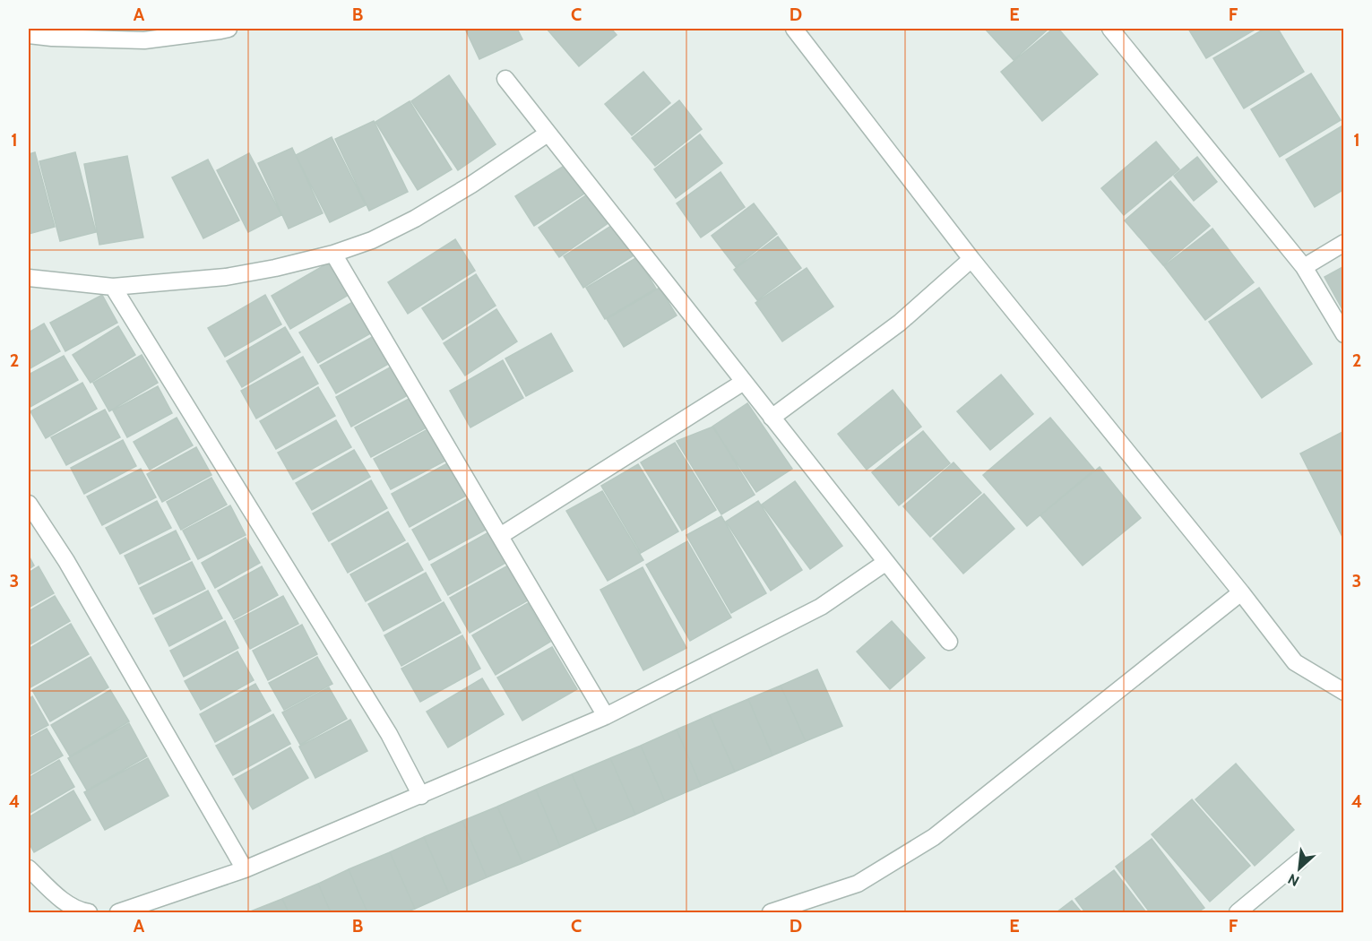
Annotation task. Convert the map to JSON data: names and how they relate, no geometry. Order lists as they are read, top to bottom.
{
  "north": "bottom left",
  "grid": {
    "columns": [
      "A",
      "B",
      "C",
      "D",
      "E",
      "F"
    ],
    "rows": [
      "1",
      "2",
      "3",
      "4"
    ]
  }
}
